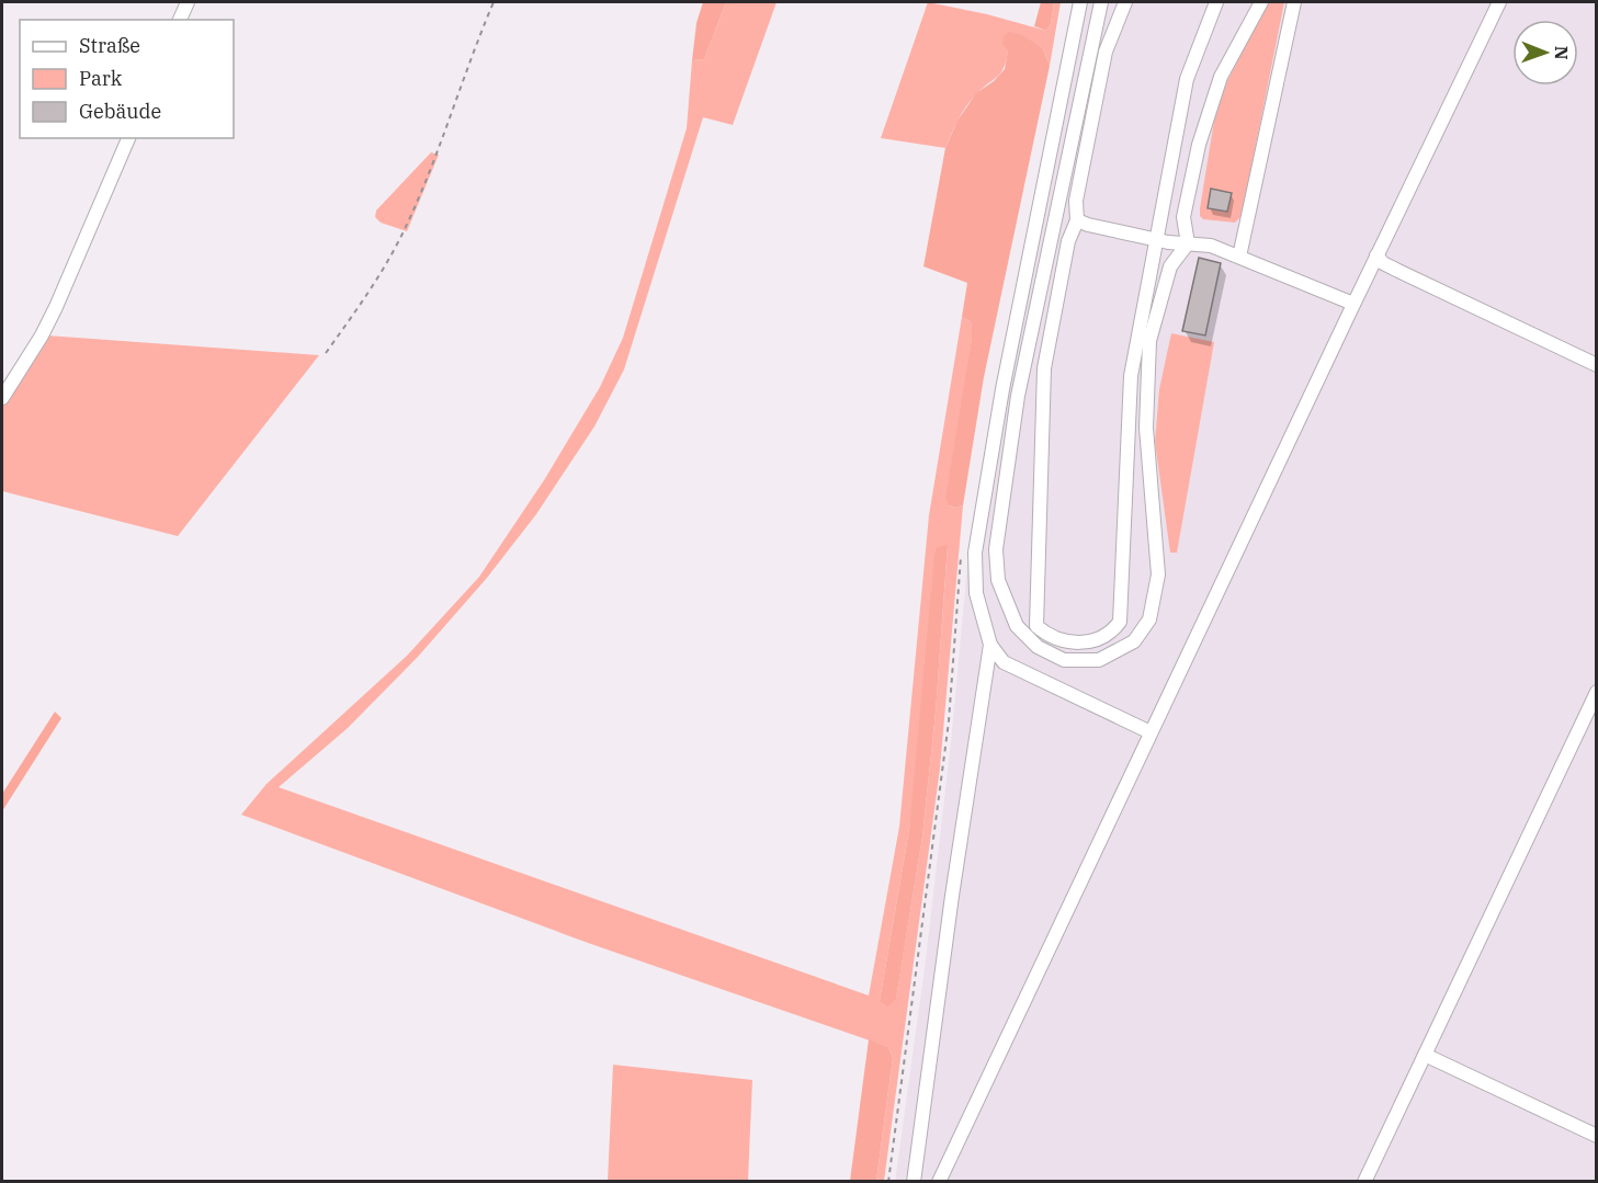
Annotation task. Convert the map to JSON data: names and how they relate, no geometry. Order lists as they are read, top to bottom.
{
  "legend": ["Straße", "Park", "Gebäude"],
  "north": "right"
}
